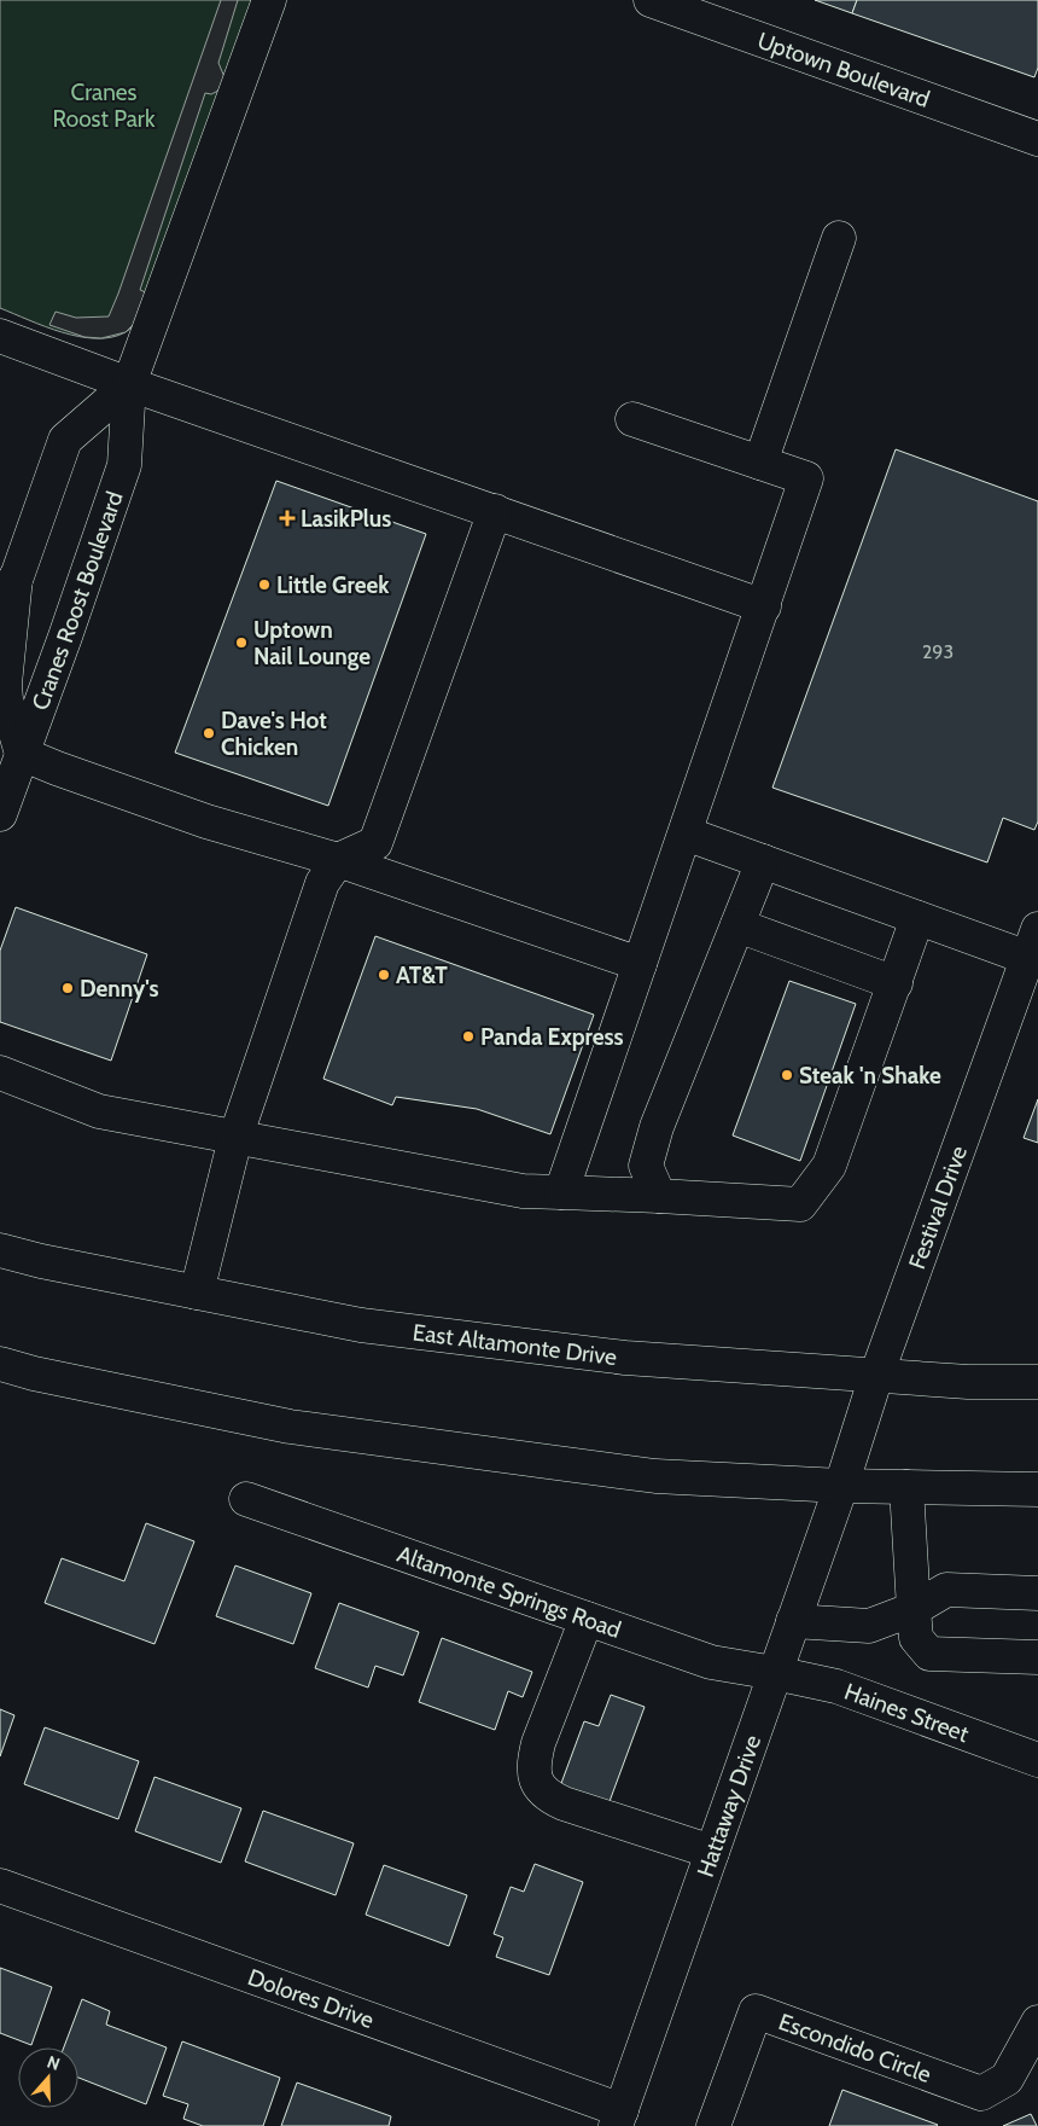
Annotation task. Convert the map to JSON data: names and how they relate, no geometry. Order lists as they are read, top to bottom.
{
  "streets": {
    "street": [
      "Uptown Boulevard",
      "Cranes Roost Boulevard",
      "Festival Drive",
      "East Altamonte Drive",
      "Altamonte Springs Road",
      "Haines Street",
      "Hattaway Drive",
      "Dolores Drive",
      "Escondido Circle"
    ]
  },
  "crossings": [
    ["Festival Drive", "East Altamonte Drive"],
    ["Festival Drive", "Hattaway Drive"],
    ["Altamonte Springs Road", "Haines Street"],
    ["Altamonte Springs Road", "Hattaway Drive"],
    ["Haines Street", "Hattaway Drive"],
    ["Hattaway Drive", "Dolores Drive"]
  ],
  "parks": ["Cranes Roost Park"],
  "places": {
    "health": ["LasikPlus"],
    "other": [
      "Little Greek",
      "Uptown Nail Lounge",
      "Dave's Hot Chicken",
      "AT&T",
      "Denny's",
      "Panda Express",
      "Steak 'n Shake"
    ]
  },
  "house_numbers": ["293"],
  "north": "top"
}
